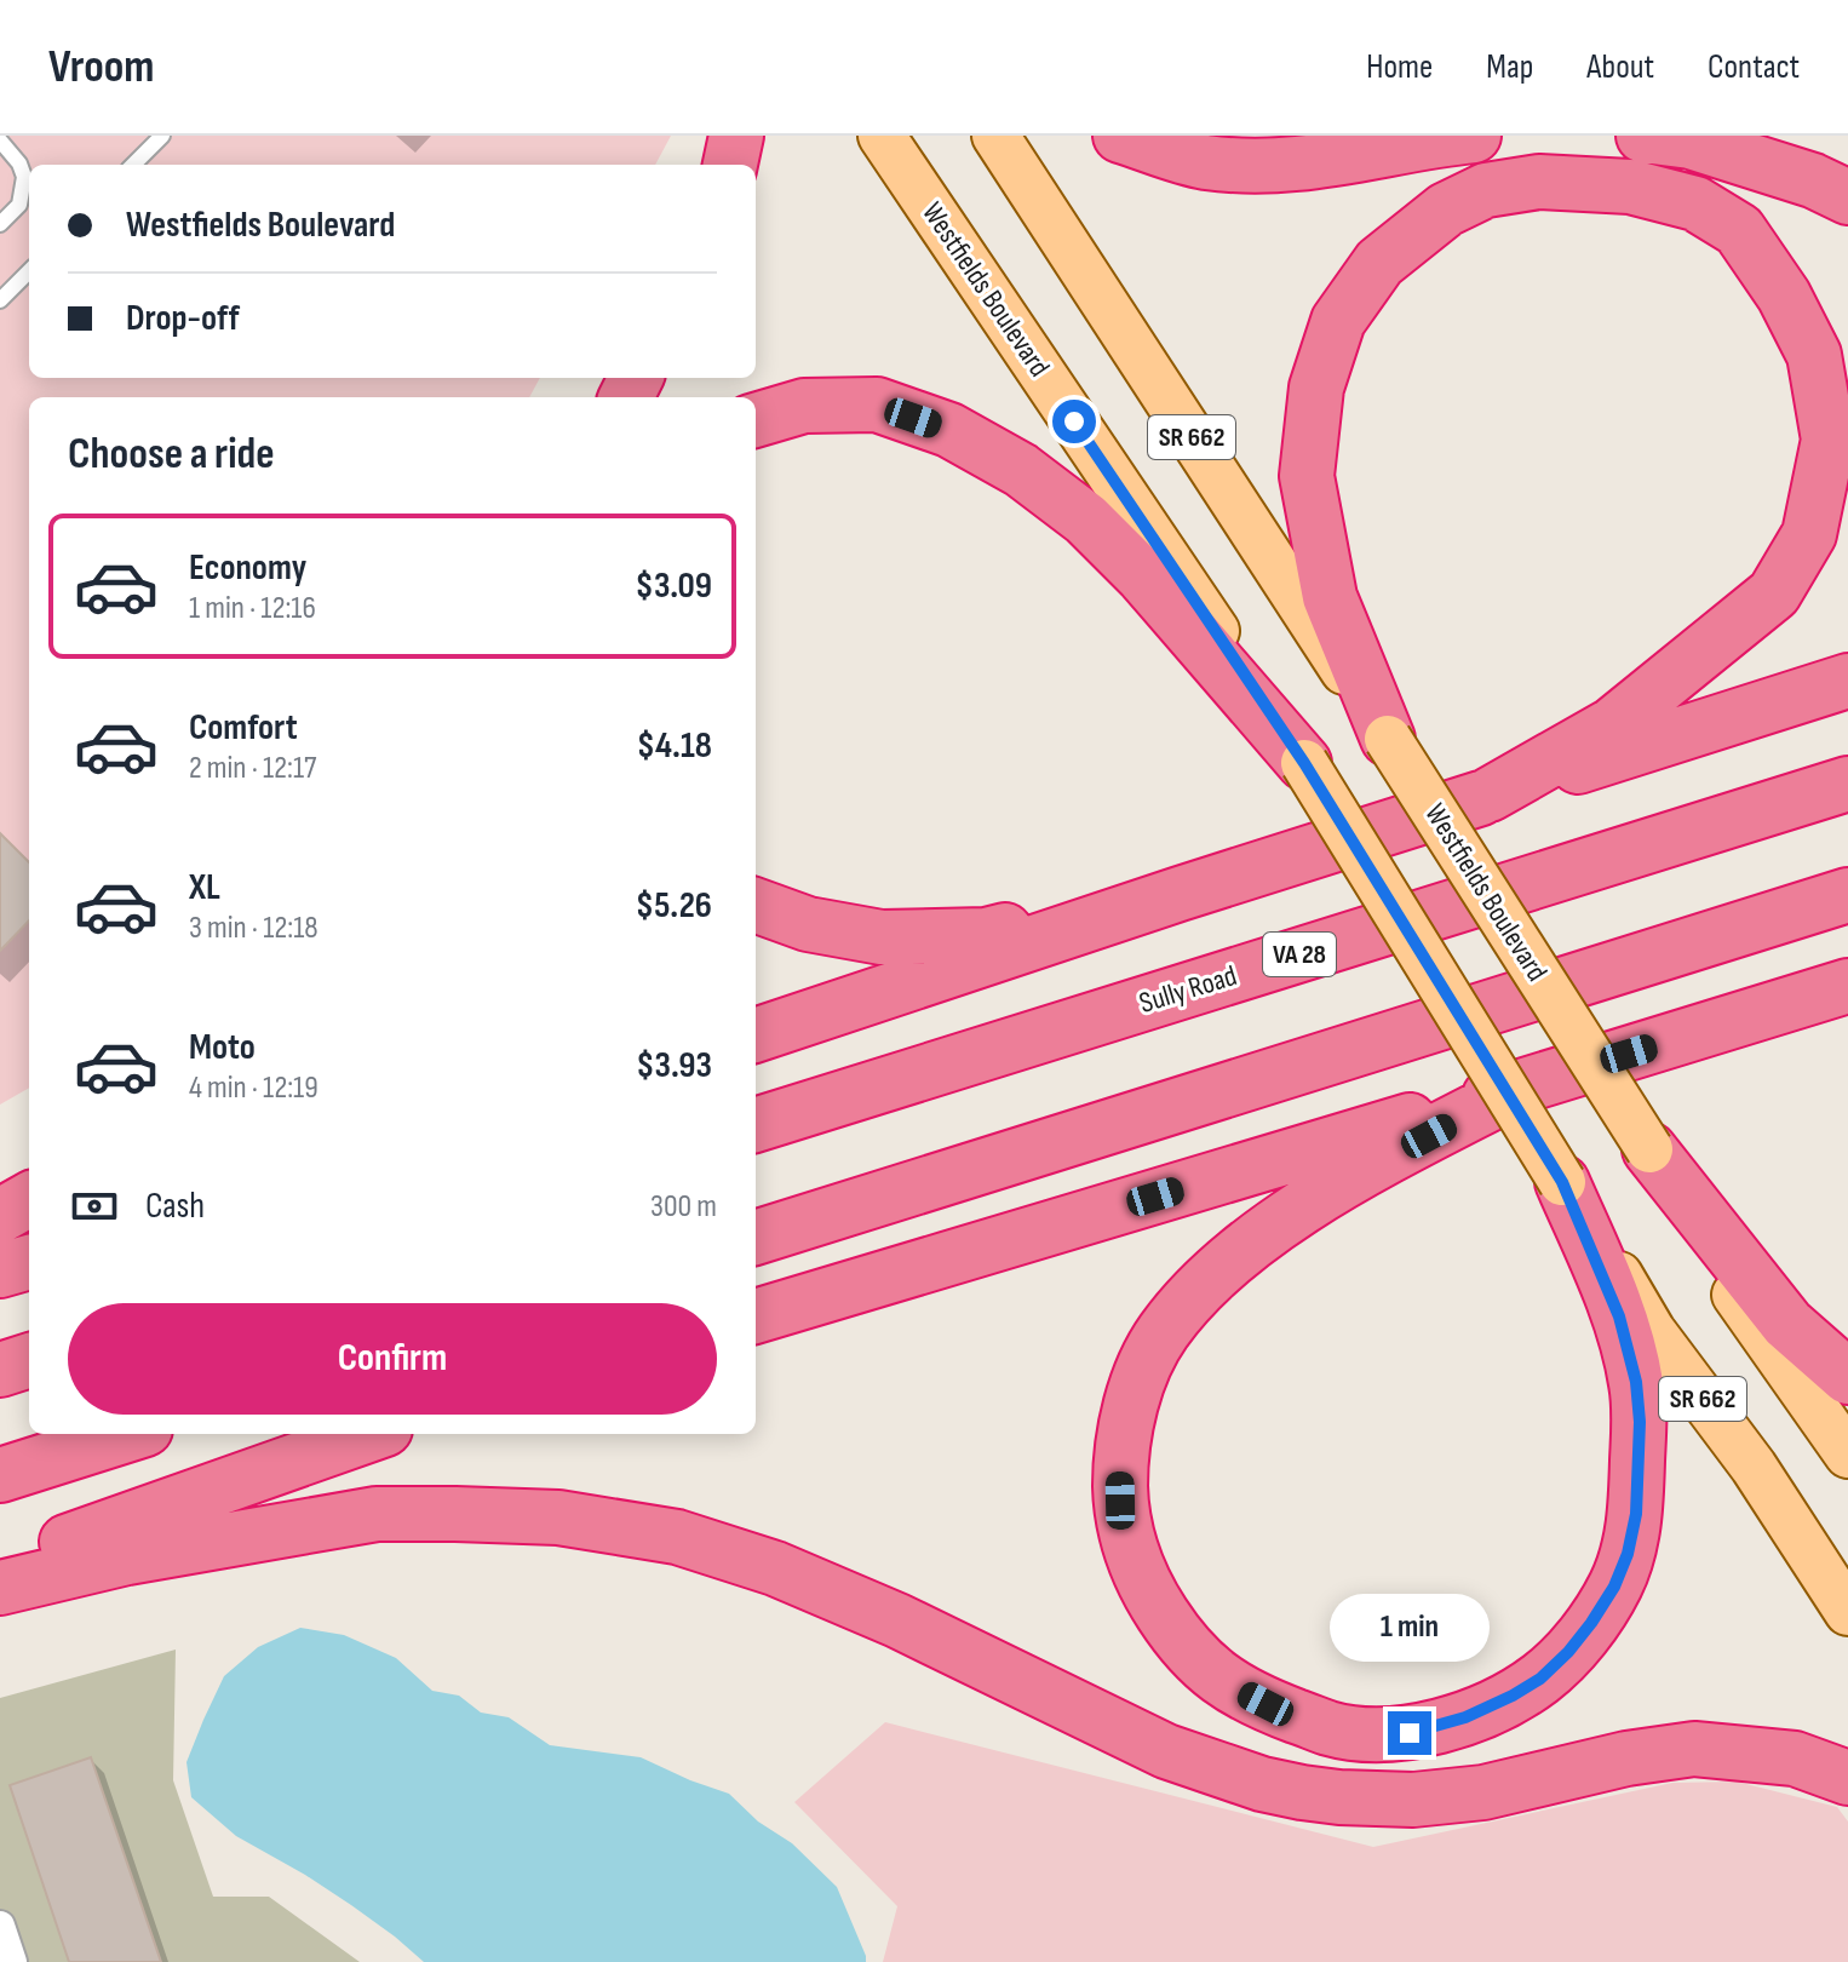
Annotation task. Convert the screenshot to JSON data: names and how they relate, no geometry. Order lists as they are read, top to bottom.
{
  "streets": {
    "highway": ["VA 28", "Sully Road"],
    "main road": ["Westfields Boulevard", "SR 662"]
  },
  "page": {
    "header": "Vroom",
    "nav": [
      "Home",
      "Map",
      "About",
      "Contact"
    ],
    "banner": ["Westfields Boulevard", "Drop-off"],
    "heading": "Choose a ride",
    "list": [
      {
        "name": "Economy",
        "note": "1 min · 12:16",
        "value": "$3.09"
      },
      {
        "name": "Comfort",
        "note": "2 min · 12:17",
        "value": "$4.18"
      },
      {
        "name": "XL",
        "note": "3 min · 12:18",
        "value": "$5.26"
      },
      {
        "name": "Moto",
        "note": "4 min · 12:19",
        "value": "$3.93"
      }
    ],
    "pay": ["Cash", "300 m"],
    "buttons": "Confirm",
    "bubble": "1 min"
  }
}
